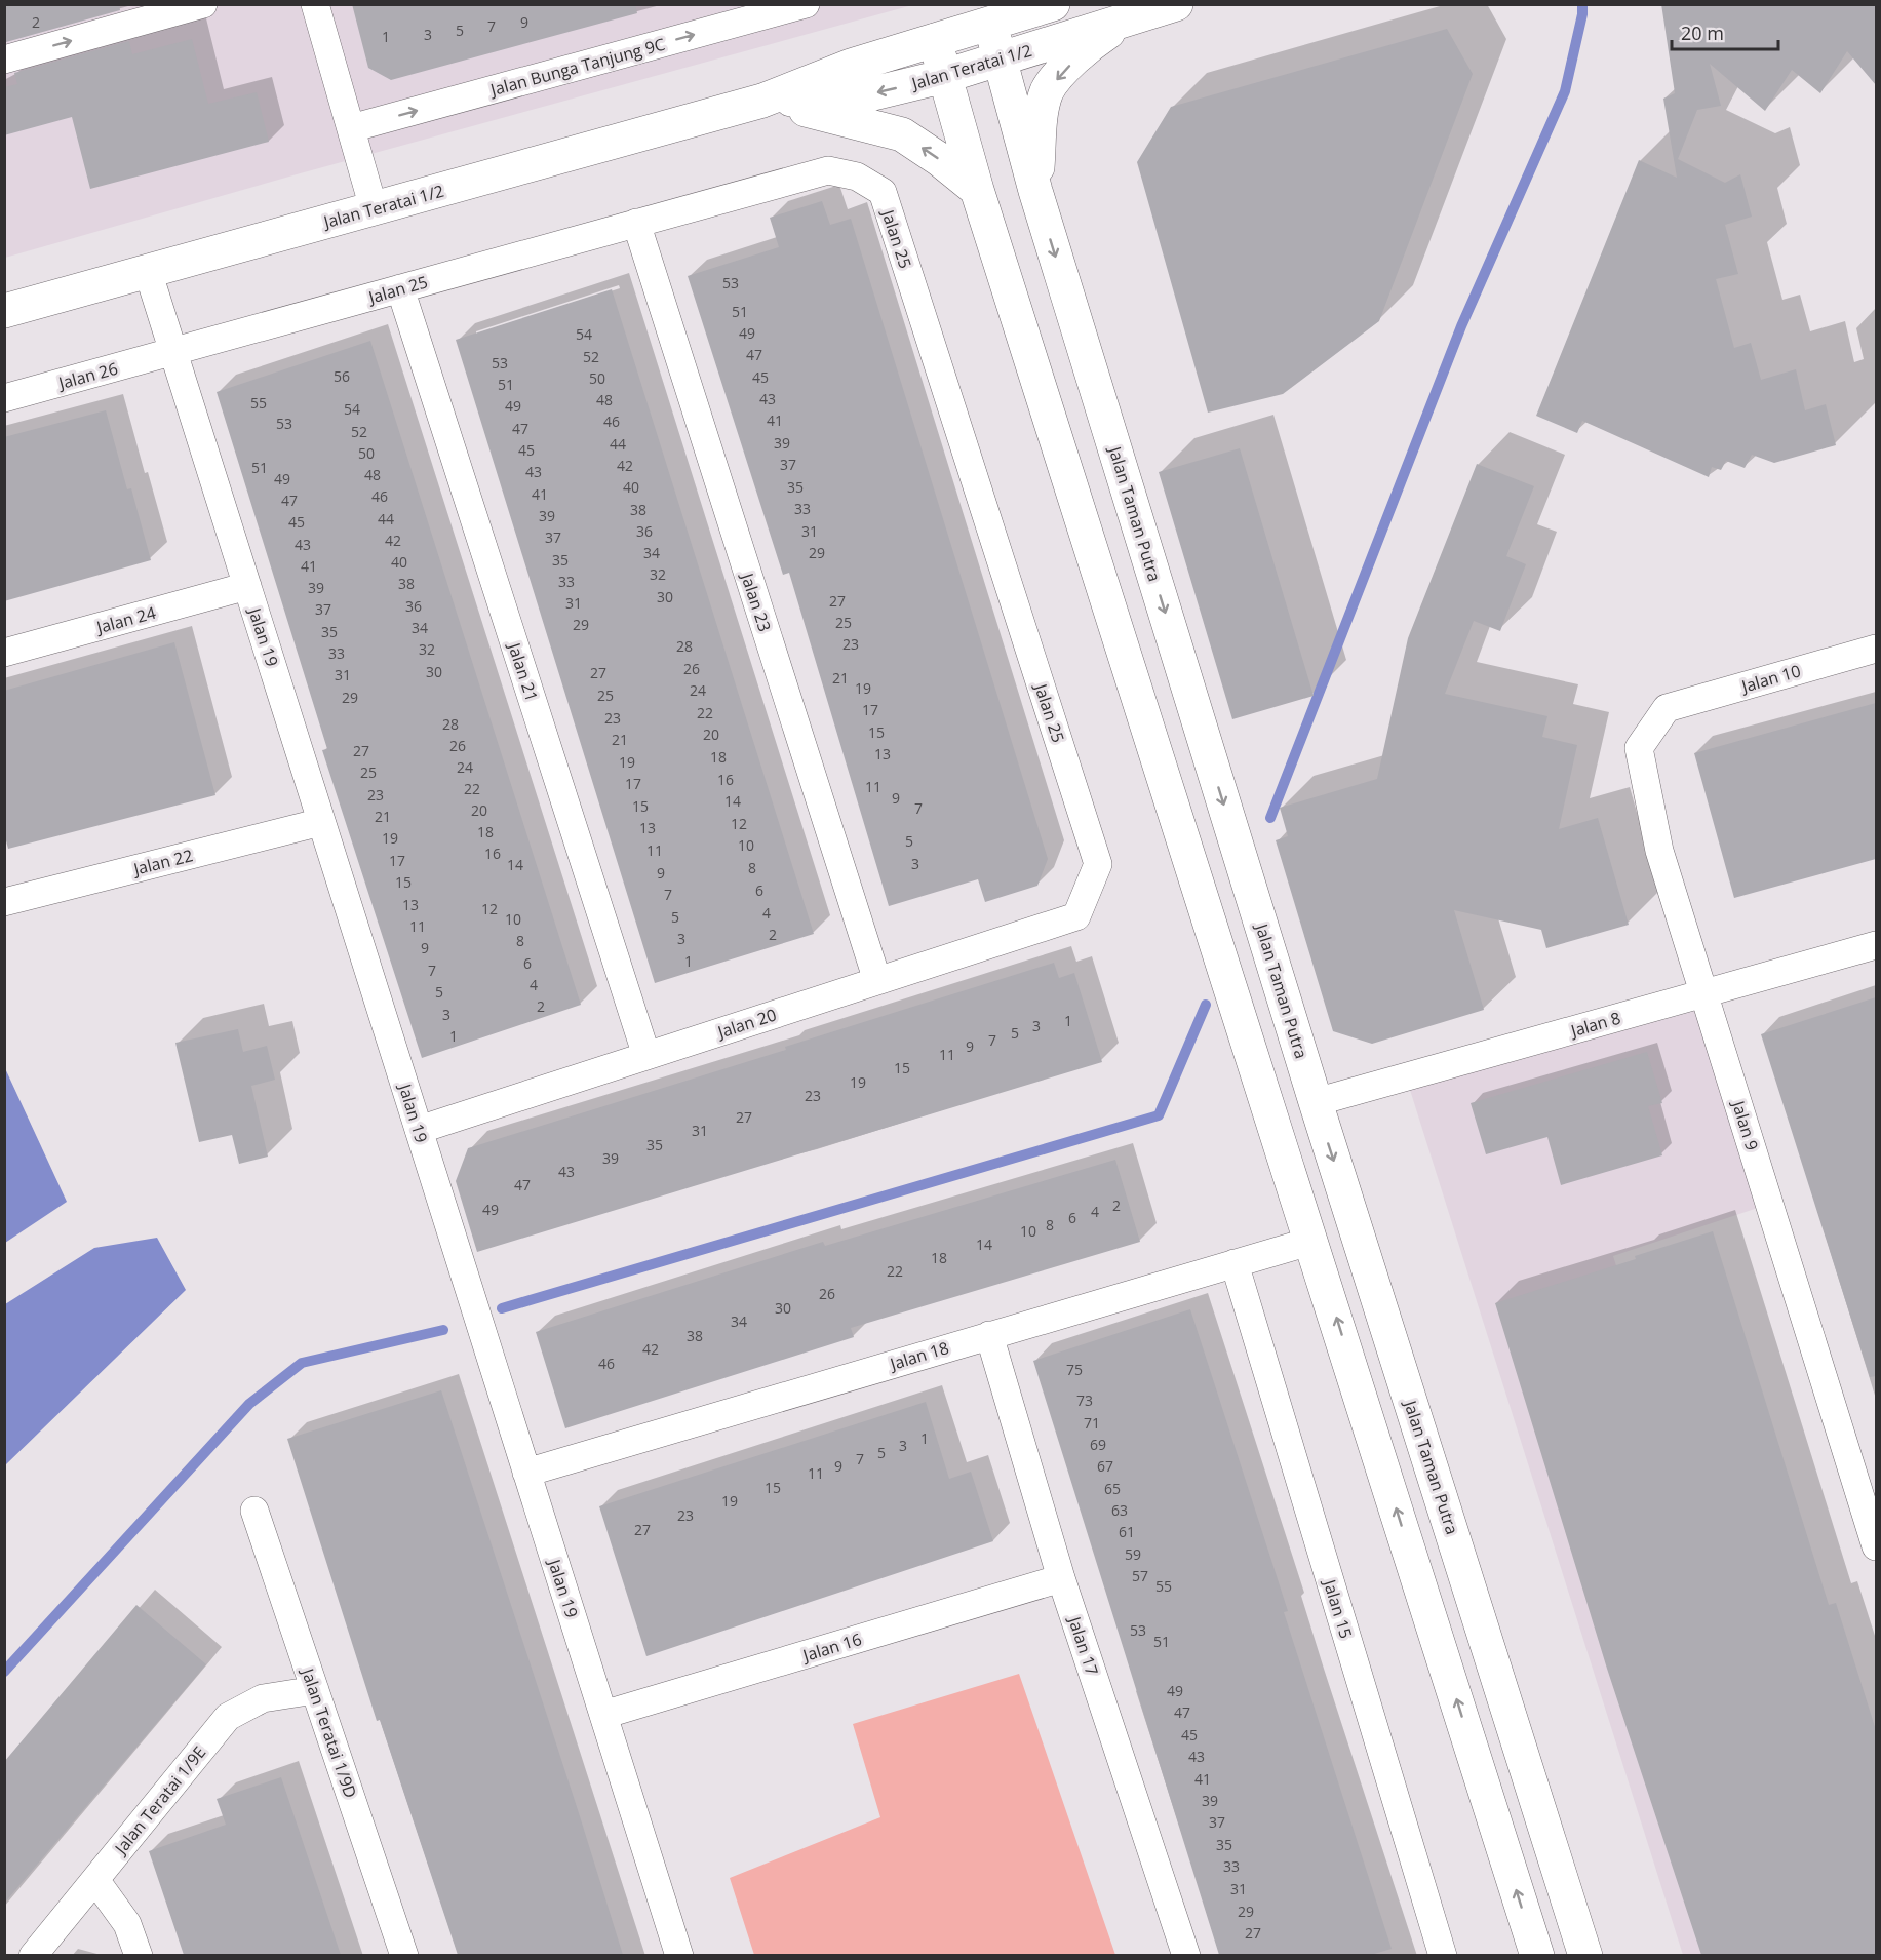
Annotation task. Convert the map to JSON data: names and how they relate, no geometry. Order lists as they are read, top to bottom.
{
  "streets": {
    "street": [
      "Jalan Bunga Tanjung 9C",
      "Jalan Teratai 1/2",
      "Jalan 25",
      "Jalan 26",
      "Jalan Taman Putra",
      "Jalan 23",
      "Jalan 24",
      "Jalan 19",
      "Jalan 21",
      "Jalan 10",
      "Jalan 22",
      "Jalan 20",
      "Jalan 8",
      "Jalan 9",
      "Jalan 18",
      "Jalan 15",
      "Jalan 17",
      "Jalan 16",
      "Jalan Teratai 1/9D",
      "Jalan Teratai 1/9E"
    ]
  },
  "crossings": [
    ["Jalan Teratai 1/2", "Jalan Taman Putra"],
    ["Jalan Teratai 1/2", "Jalan 19"],
    ["Jalan 25", "Jalan 26"],
    ["Jalan 25", "Jalan 23"],
    ["Jalan 25", "Jalan 19"],
    ["Jalan 25", "Jalan 21"],
    ["Jalan 25", "Jalan 20"],
    ["Jalan 26", "Jalan 19"],
    ["Jalan Taman Putra", "Jalan 8"],
    ["Jalan 23", "Jalan 20"],
    ["Jalan 24", "Jalan 19"],
    ["Jalan 19", "Jalan 22"],
    ["Jalan 19", "Jalan 20"],
    ["Jalan 19", "Jalan 18"],
    ["Jalan 19", "Jalan 16"],
    ["Jalan 21", "Jalan 20"],
    ["Jalan 10", "Jalan 9"],
    ["Jalan 8", "Jalan 9"],
    ["Jalan 18", "Jalan 15"],
    ["Jalan 18", "Jalan 17"],
    ["Jalan 17", "Jalan 16"],
    ["Jalan Teratai 1/9D", "Jalan Teratai 1/9E"]
  ],
  "one_way": ["Jalan Bunga Tanjung 9C"],
  "house_numbers": [
    "2",
    "9",
    "7",
    "5",
    "3",
    "1",
    "53",
    "51",
    "49",
    "54",
    "47",
    "52",
    "53",
    "56",
    "45",
    "50",
    "51",
    "43",
    "48",
    "55",
    "49",
    "54",
    "41",
    "46",
    "53",
    "47",
    "52",
    "39",
    "44",
    "45",
    "50",
    "37",
    "42",
    "51",
    "43",
    "48",
    "49",
    "40",
    "35",
    "41",
    "46",
    "47",
    "33",
    "38",
    "39",
    "44",
    "45",
    "36",
    "31",
    "37",
    "42",
    "43",
    "34",
    "29",
    "35",
    "40",
    "41",
    "32",
    "33",
    "38",
    "39",
    "30",
    "27",
    "31",
    "36",
    "37",
    "25",
    "29",
    "34",
    "35",
    "23",
    "28",
    "32",
    "33",
    "26",
    "30",
    "27",
    "31",
    "21",
    "19",
    "24",
    "25",
    "29",
    "17",
    "22",
    "23",
    "28",
    "15",
    "20",
    "21",
    "26",
    "27",
    "13",
    "18",
    "19",
    "24",
    "25",
    "16",
    "17",
    "11",
    "22",
    "23",
    "9",
    "14",
    "15",
    "7",
    "20",
    "21",
    "12",
    "13",
    "18",
    "19",
    "5",
    "10",
    "11",
    "16",
    "17",
    "3",
    "14",
    "8",
    "9",
    "15",
    "6",
    "7",
    "13",
    "12",
    "4",
    "5",
    "10",
    "11",
    "2",
    "3",
    "8",
    "9",
    "1",
    "6",
    "7",
    "4",
    "5",
    "2",
    "3",
    "1",
    "3",
    "5",
    "1",
    "7",
    "9",
    "11",
    "15",
    "19",
    "23",
    "27",
    "31",
    "35",
    "39",
    "43",
    "47",
    "2",
    "49",
    "4",
    "6",
    "8",
    "10",
    "14",
    "18",
    "22",
    "26",
    "30",
    "34",
    "38",
    "42",
    "46",
    "75",
    "73",
    "71",
    "1",
    "69",
    "3",
    "5",
    "7",
    "9",
    "67",
    "11",
    "15",
    "65",
    "19",
    "63",
    "23",
    "27",
    "61",
    "59",
    "57",
    "55",
    "53",
    "51",
    "49",
    "47",
    "45",
    "43",
    "41",
    "39",
    "37",
    "35",
    "33",
    "31",
    "29",
    "27"
  ],
  "scale_bar": "20 m"
}
